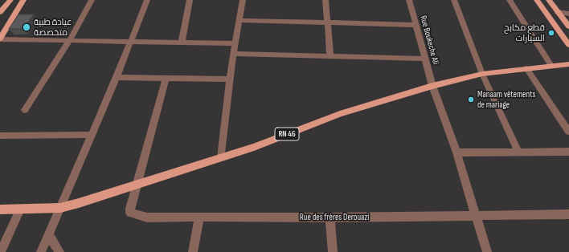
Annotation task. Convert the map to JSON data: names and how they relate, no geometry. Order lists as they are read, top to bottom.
{
  "streets": {
    "main road": ["RN 46"],
    "street": ["Rue Boukeche Ali", "Rue des frères Derouazi"]
  },
  "crossings": [
    ["Rue Boukeche Ali", "RN 46"],
    ["Rue Boukeche Ali", "Rue des frères Derouazi"],
    ["RN 46", "Rue des frères Derouazi"]
  ],
  "places": ["عيادة طبية متخصصة", "قطع مكابح السيارات", "Manaam vêtements de mariage"]
}
